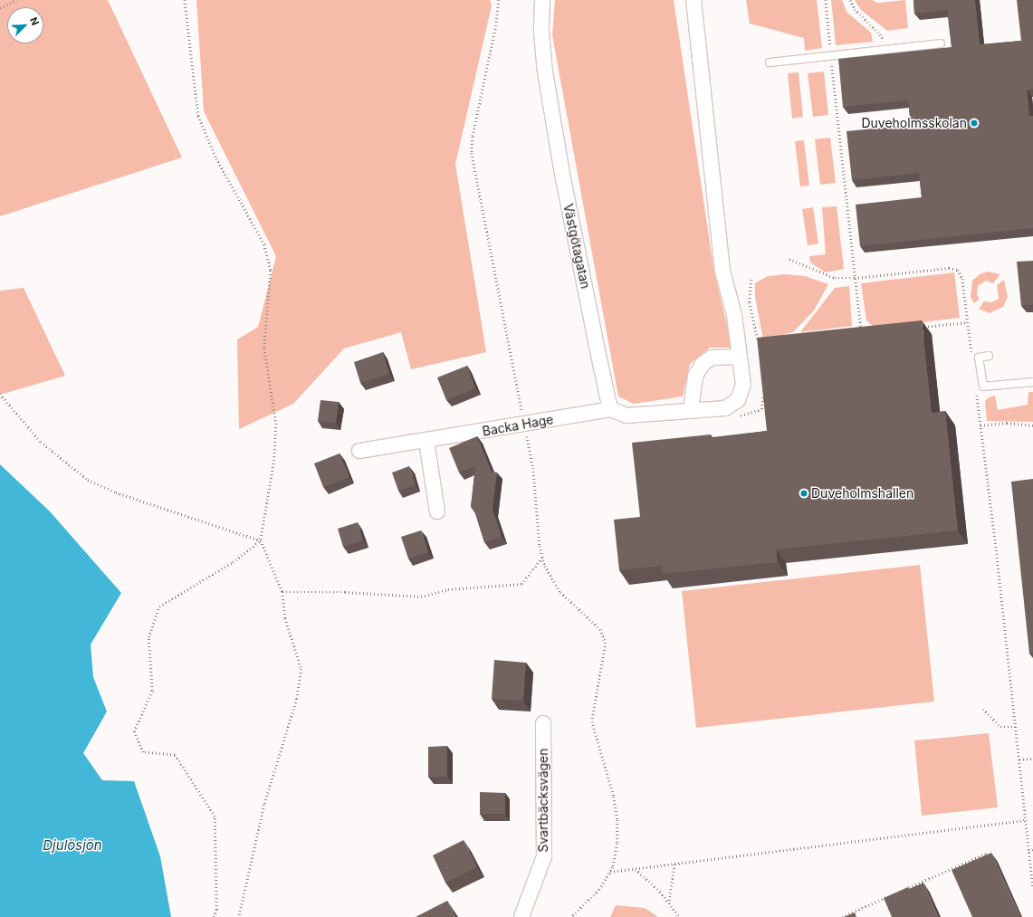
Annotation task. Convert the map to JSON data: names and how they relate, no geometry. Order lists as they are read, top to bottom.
{
  "streets": {
    "street": ["Västgötagatan", "Backa Hage", "Svartbäcksvägen"]
  },
  "crossings": [
    ["Västgötagatan", "Backa Hage"]
  ],
  "water": ["Djulösjön"],
  "places": ["Duveholmsskolan", "Duveholmshallen"],
  "north": "top right"
}
